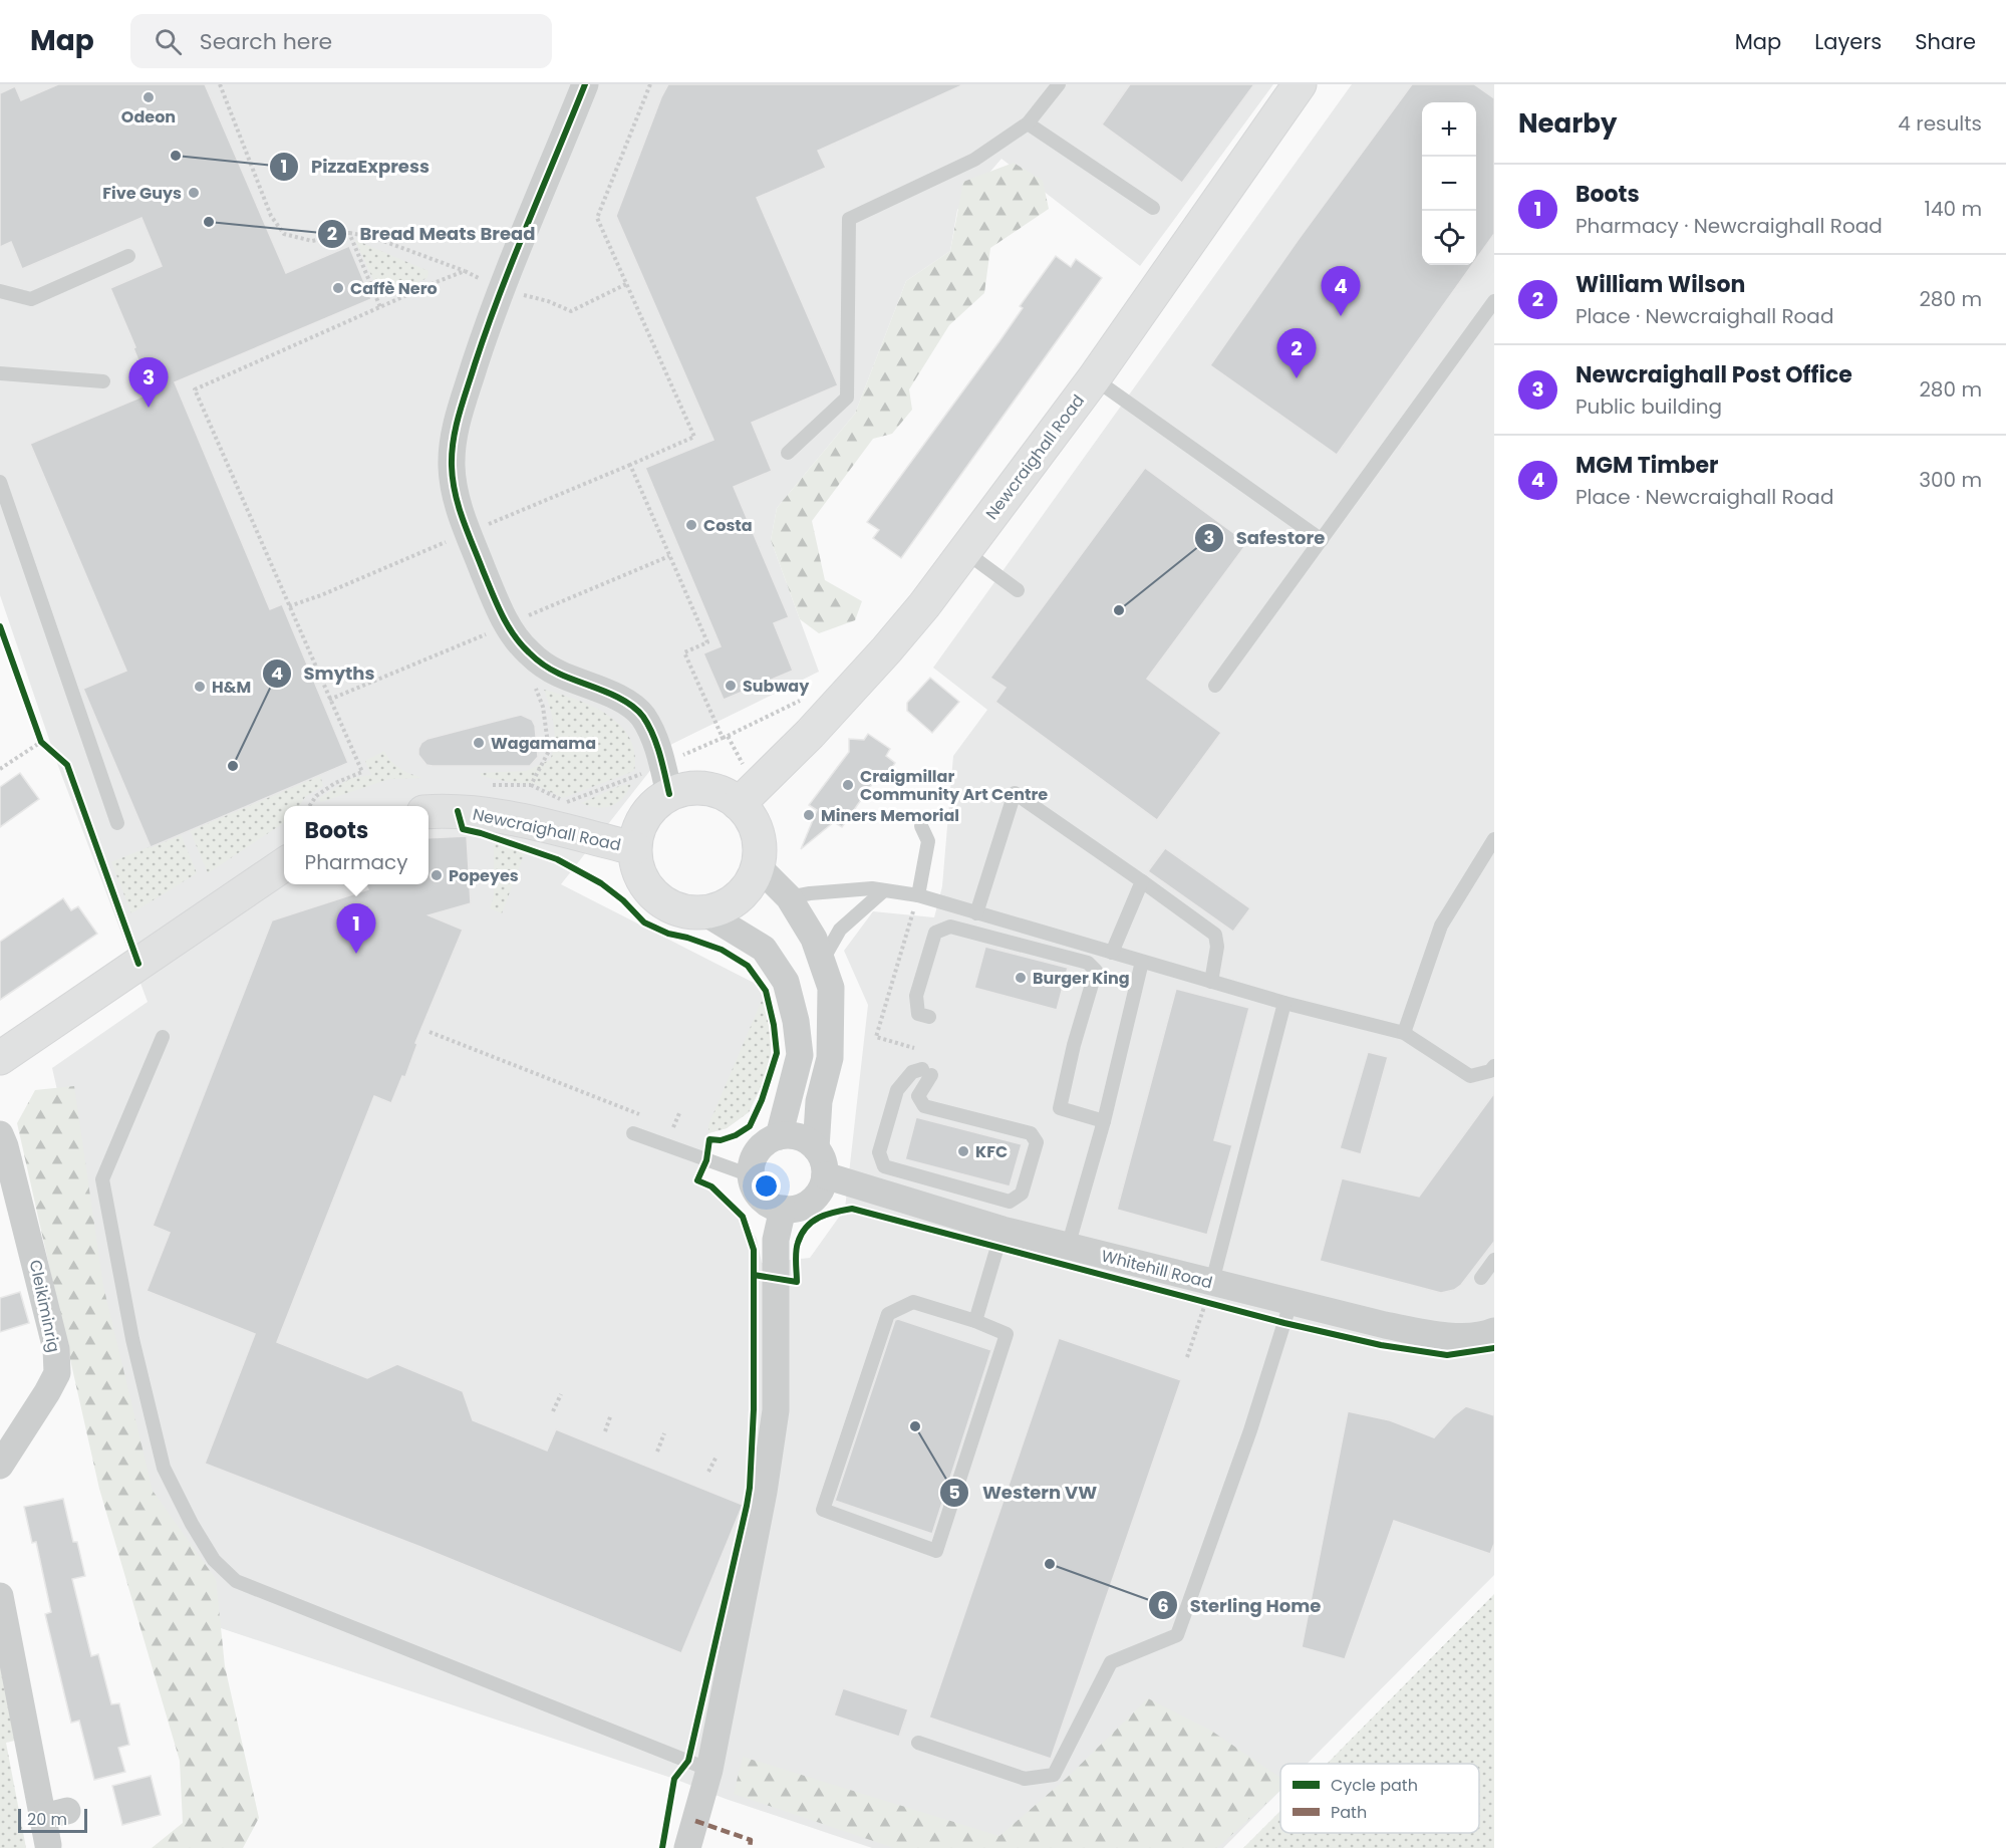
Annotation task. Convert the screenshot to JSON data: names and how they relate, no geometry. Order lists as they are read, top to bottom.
{
  "streets": {
    "main road": ["Newcraighall Road"],
    "street": ["Whitehill Road", "Cleikiminrig"]
  },
  "places": [
    "Odeon",
    "PizzaExpress",
    "Five Guys",
    "Bread Meats Bread",
    "Caffè Nero",
    "Costa",
    "Safestore",
    "Subway",
    "H&M",
    "Wagamama",
    "Smyths",
    "Craigmillar Community Art Centre",
    "Miners Memorial",
    "Popeyes",
    "Burger King",
    "KFC",
    "Western VW",
    "Sterling Home"
  ],
  "legend": ["Cycle path", "Path"],
  "scale_bar": "20 m",
  "page": {
    "header": "Map",
    "search": "Search here",
    "nav": ["Map", "Layers", "Share"],
    "heading": ["Nearby", "4 results"],
    "map_buttons": ["+", "−"],
    "list": [
      {
        "mark": "1",
        "name": "Boots",
        "note": "Pharmacy · Newcraighall Road",
        "value": "140 m"
      },
      {
        "mark": "2",
        "name": "William Wilson",
        "note": "Place · Newcraighall Road",
        "value": "280 m"
      },
      {
        "mark": "3",
        "name": "Newcraighall Post Office",
        "note": "Public building",
        "value": "280 m"
      },
      {
        "mark": "4",
        "name": "MGM Timber",
        "note": "Place · Newcraighall Road",
        "value": "300 m"
      }
    ],
    "pins": [
      "4",
      "2",
      "3",
      "1"
    ],
    "popup": ["Boots", "Pharmacy"],
    "scale": "20 m"
  }
}
